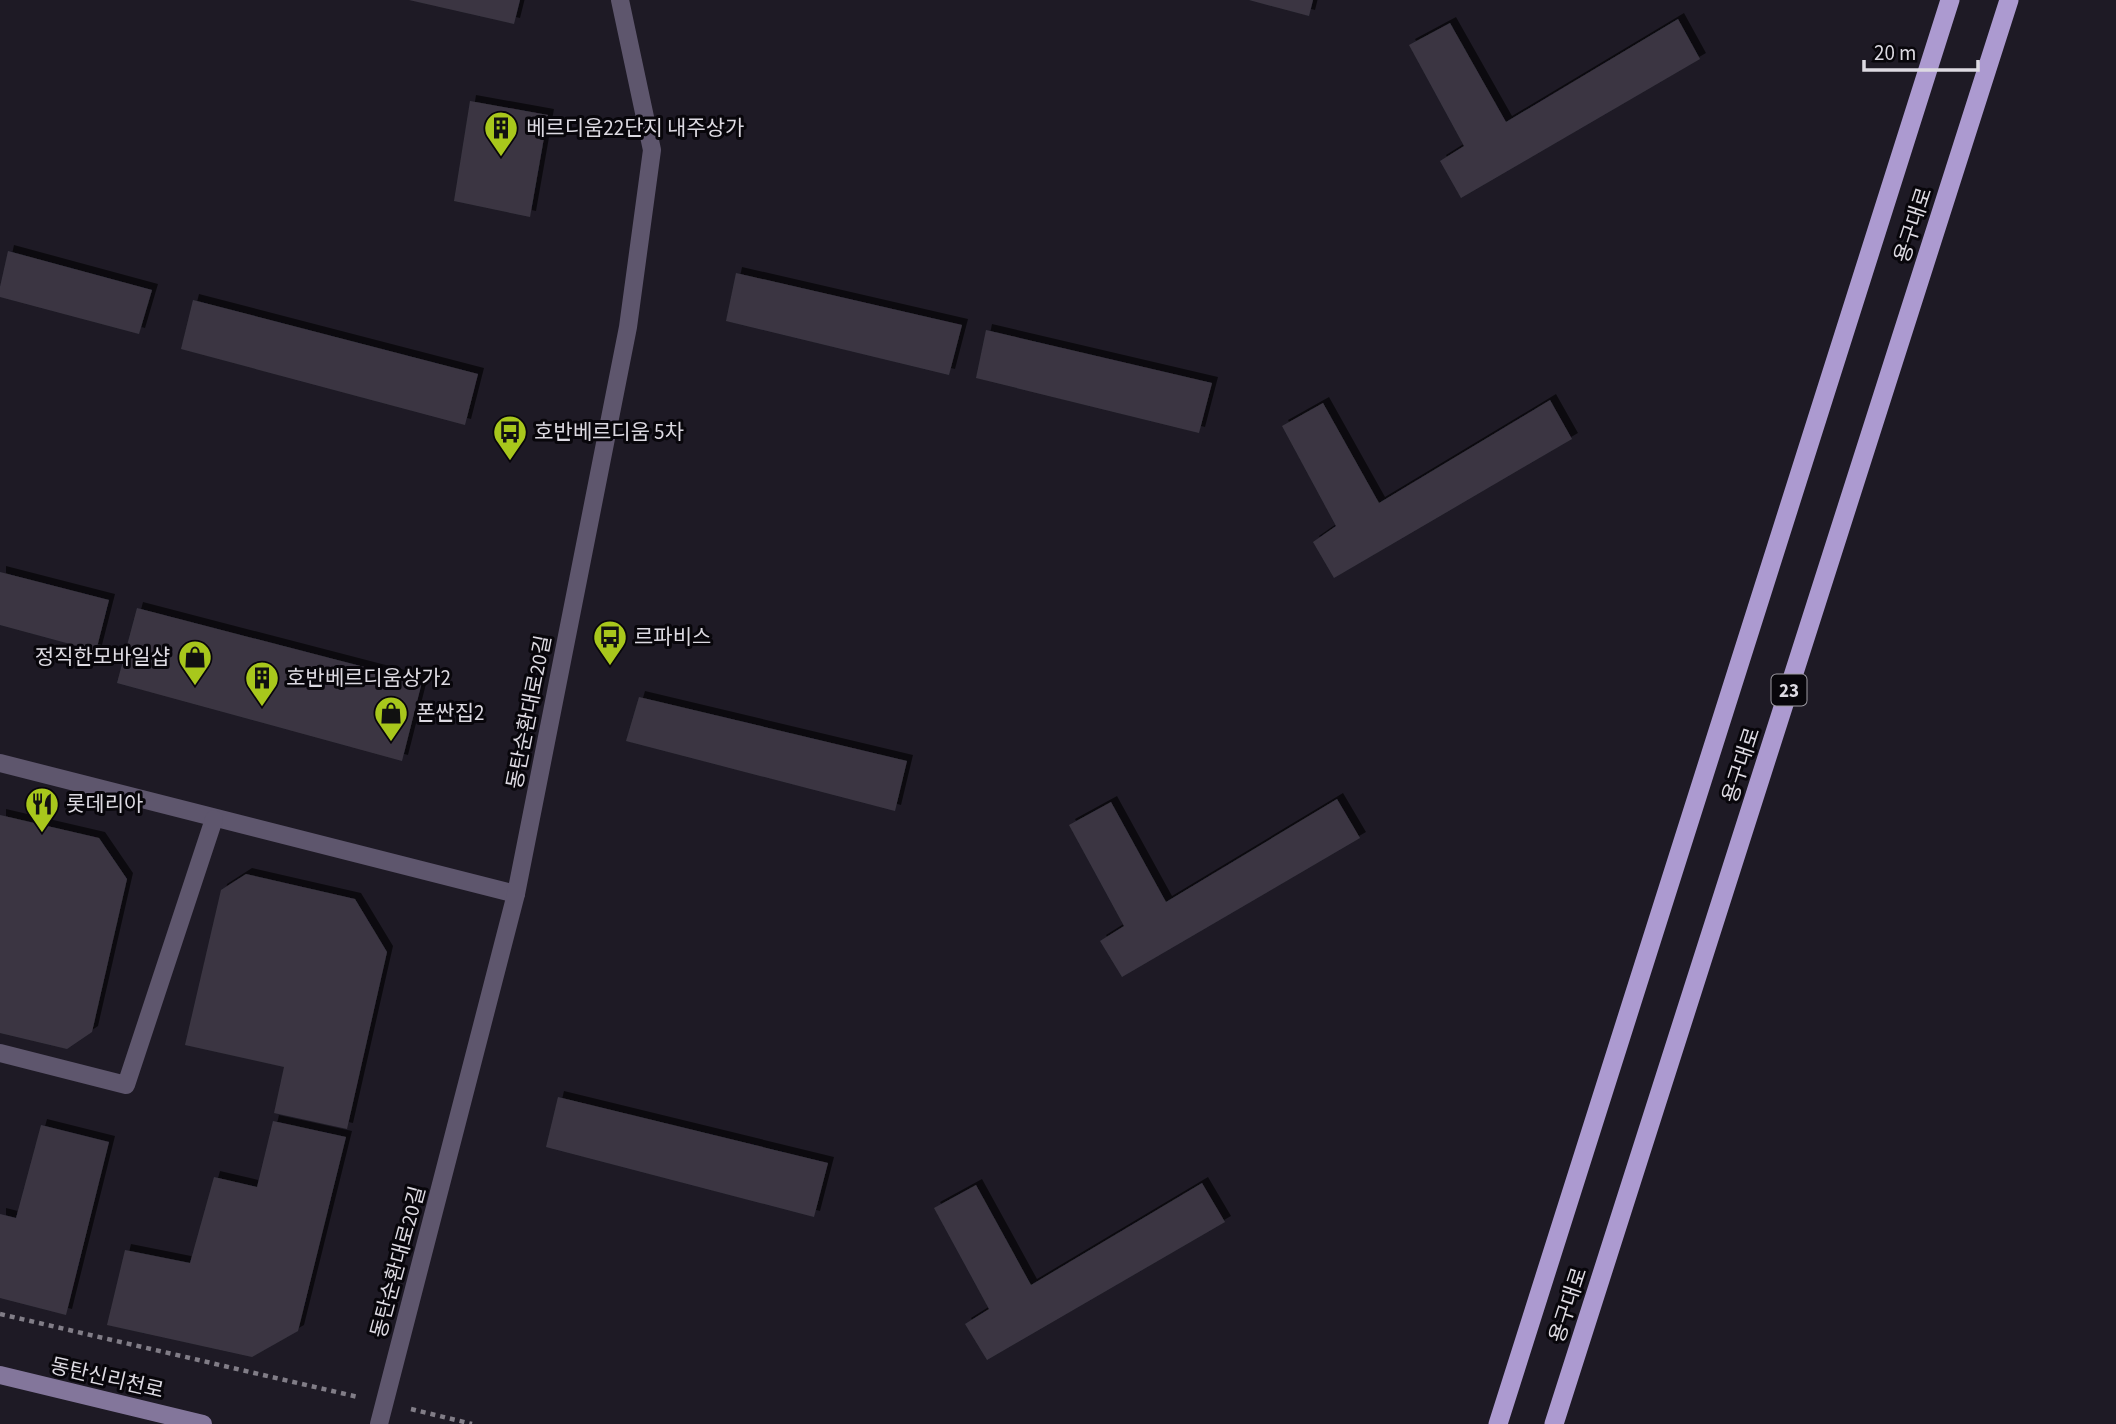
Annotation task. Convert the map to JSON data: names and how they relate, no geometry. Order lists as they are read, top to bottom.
{
  "streets": {
    "highway": ["용구대로", "23"],
    "main road": ["동탄신리천로"],
    "street": ["동탄순환대로20길"]
  },
  "places": {
    "building": ["베르디움22단지 내주상가", "호반베르디움상가2"],
    "bus stop": ["호반베르디움 5차", "르파비스"],
    "shop": ["정직한모바일샵", "폰싼집2"],
    "restaurant": ["롯데리아"]
  },
  "scale_bar": "20 m"
}
